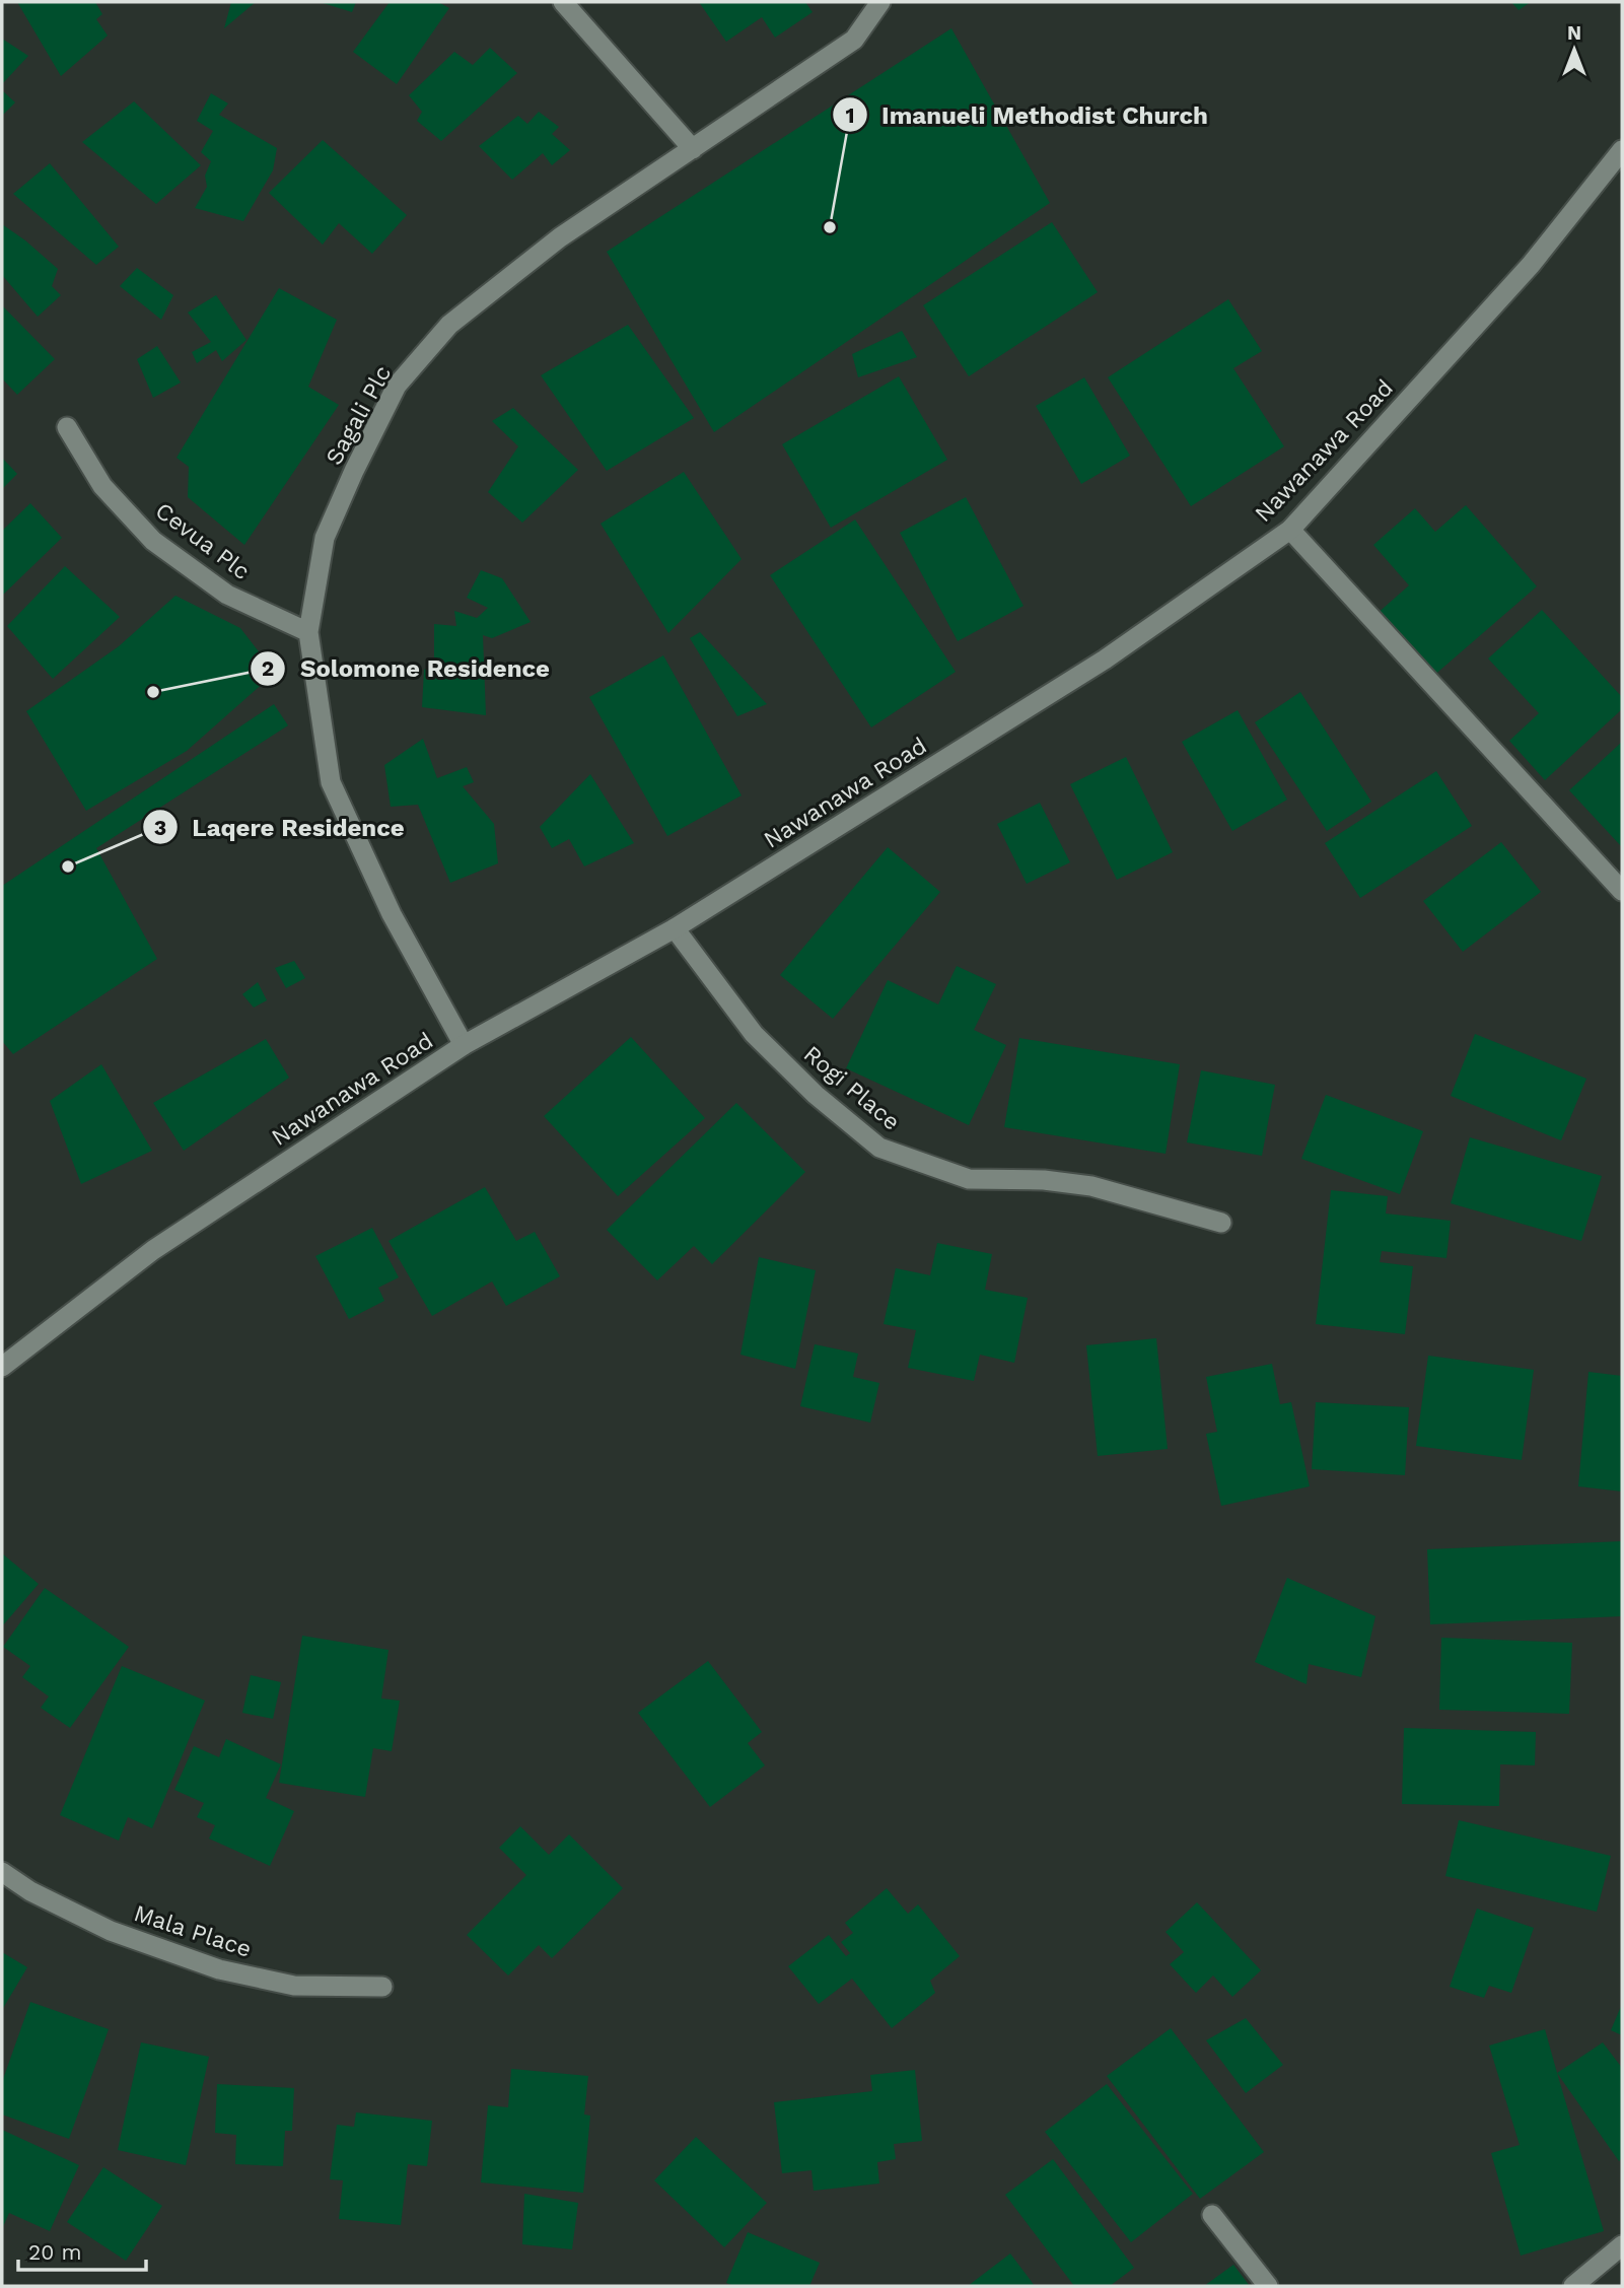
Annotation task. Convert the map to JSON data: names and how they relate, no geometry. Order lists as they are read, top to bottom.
{
  "streets": {
    "street": [
      "Sagali Plc",
      "Nawanawa Road",
      "Cevua Plc",
      "Rogi Place",
      "Mala Place"
    ]
  },
  "crossings": [
    ["Sagali Plc", "Nawanawa Road"],
    ["Sagali Plc", "Cevua Plc"],
    ["Nawanawa Road", "Rogi Place"]
  ],
  "places": ["Imanueli Methodist Church", "Solomone Residence", "Laqere Residence"],
  "scale_bar": "20 m",
  "north": "top"
}
